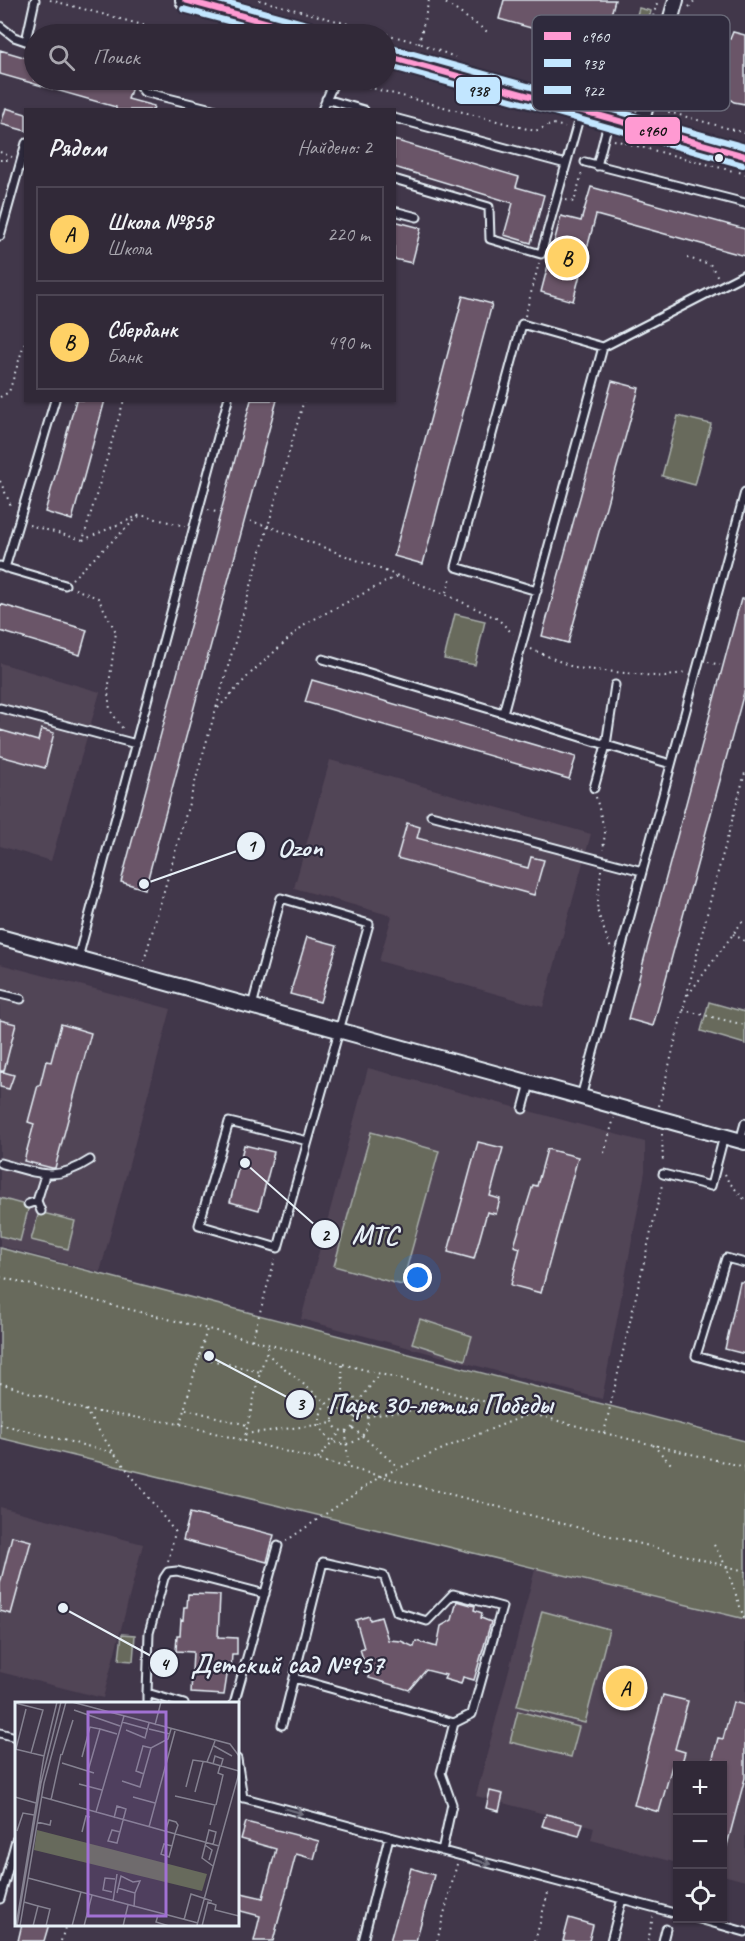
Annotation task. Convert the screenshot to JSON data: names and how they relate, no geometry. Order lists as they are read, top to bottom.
{
  "places": [
    "Ozon",
    "МТС",
    "Парк 30-летия Победы",
    "Детский сад №957"
  ],
  "lines": ["transit line с960", "transit line 922", "transit line 938"],
  "legend": ["с960", "938", "922"],
  "page": {
    "search": "Поиск",
    "heading": ["Рядом", "Найдено: 2"],
    "list": [
      {
        "mark": "A",
        "name": "Школа №858",
        "note": "Школа",
        "value": "220 m"
      },
      {
        "mark": "B",
        "name": "Сбербанк",
        "note": "Банк",
        "value": "490 m"
      }
    ],
    "pins": ["B", "A"],
    "map_buttons": ["+", "−"]
  }
}
